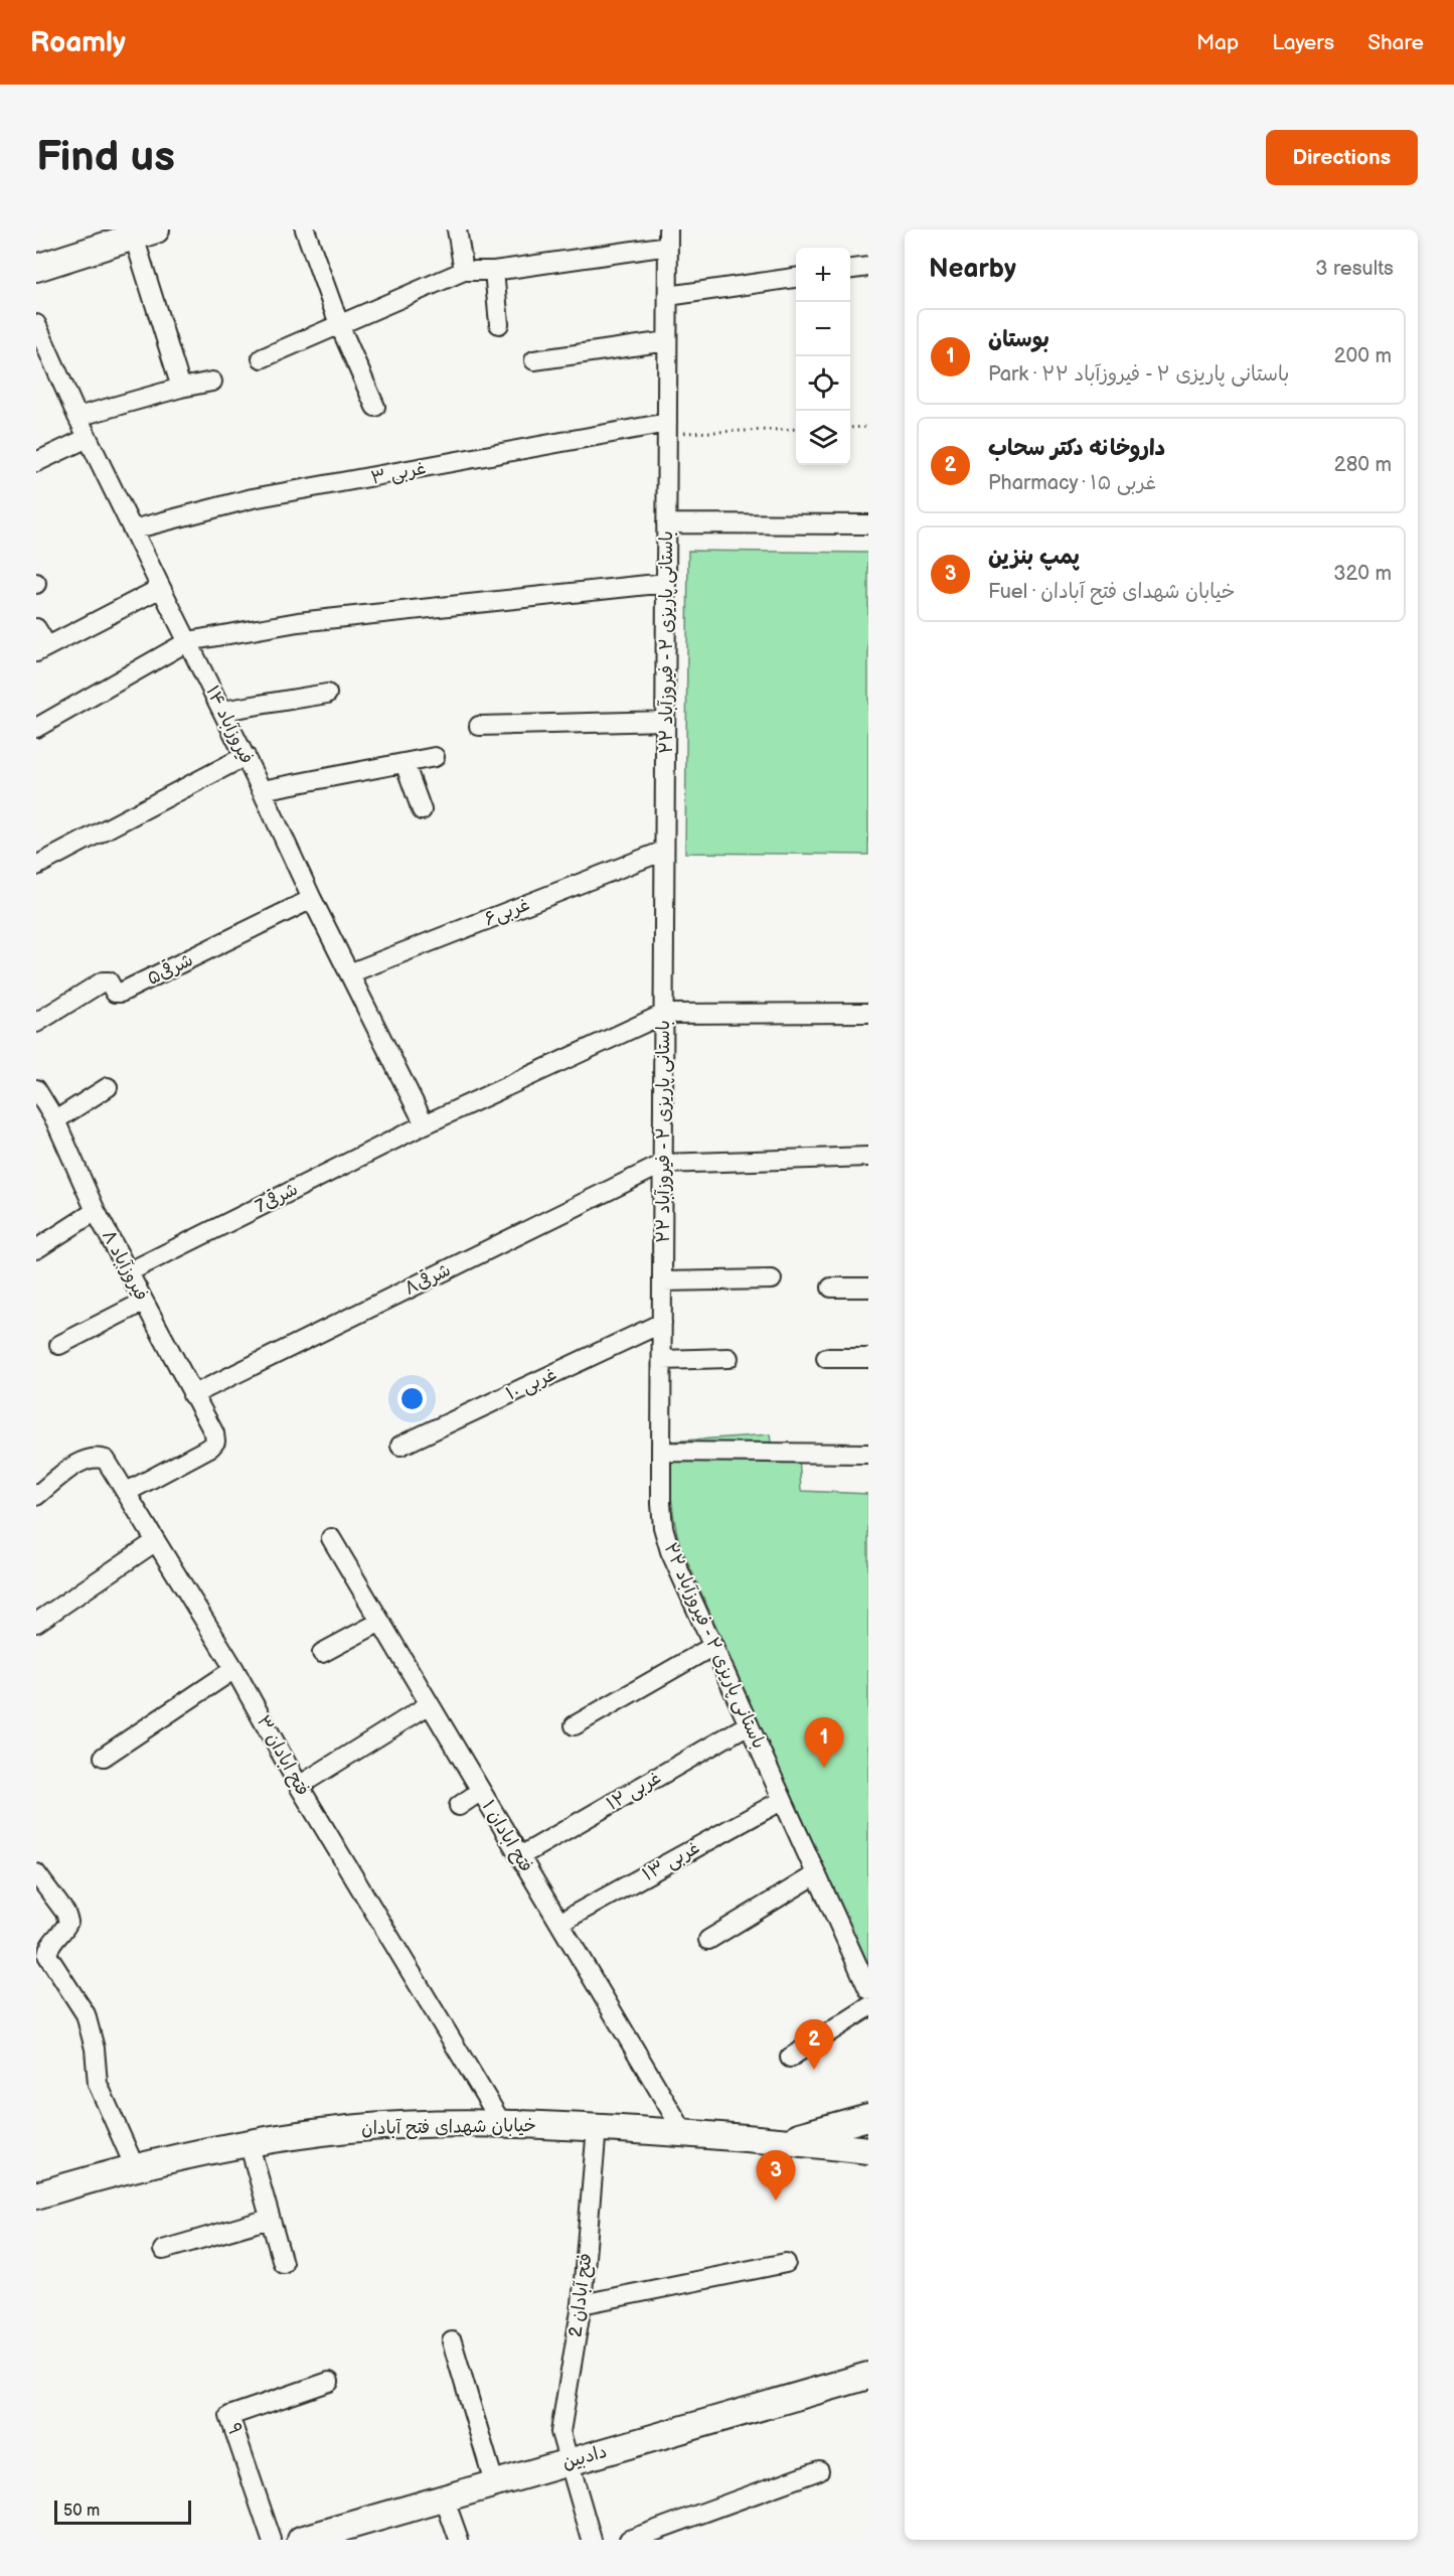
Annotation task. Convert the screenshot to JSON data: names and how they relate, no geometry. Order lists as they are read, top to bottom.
{
  "streets": {
    "main road": ["خیابان شهدای فتح آبادان", "دادبین"],
    "street": [
      "غربی ۳",
      "باستانی پاریزی ۲ - فیروزآباد ۲۲",
      "فیروزآباد ۱۴",
      "غربی۶",
      "شرقی۵",
      "شرقی7",
      "فیروزآباد ۸",
      "شرقی۸",
      "غربی ۱۰",
      "فتح ابادان ۳",
      "غربی ۱۲",
      "فتح ابادان ۱",
      "غربی ۱۳",
      "فتح آبادان 2",
      "۹"
    ]
  },
  "crossings": [
    ["غربی ۳", "باستانی پاریزی ۲ - فیروزآباد ۲۲"],
    ["غربی ۳", "فیروزآباد ۱۴"],
    ["باستانی پاریزی ۲ - فیروزآباد ۲۲", "غربی۶"],
    ["باستانی پاریزی ۲ - فیروزآباد ۲۲", "شرقی7"],
    ["باستانی پاریزی ۲ - فیروزآباد ۲۲", "شرقی۸"],
    ["باستانی پاریزی ۲ - فیروزآباد ۲۲", "غربی ۱۰"],
    ["باستانی پاریزی ۲ - فیروزآباد ۲۲", "غربی ۱۲"],
    ["باستانی پاریزی ۲ - فیروزآباد ۲۲", "غربی ۱۳"],
    ["فیروزآباد ۱۴", "غربی۶"],
    ["فیروزآباد ۱۴", "شرقی۵"],
    ["فیروزآباد ۱۴", "شرقی7"],
    ["شرقی7", "فیروزآباد ۸"],
    ["فیروزآباد ۸", "شرقی۸"],
    ["فیروزآباد ۸", "فتح ابادان ۳"],
    ["فتح ابادان ۳", "خیابان شهدای فتح آبادان"],
    ["غربی ۱۲", "فتح ابادان ۱"],
    ["فتح ابادان ۱", "غربی ۱۳"],
    ["فتح ابادان ۱", "خیابان شهدای فتح آبادان"],
    ["خیابان شهدای فتح آبادان", "فتح آبادان 2"],
    ["فتح آبادان 2", "دادبین"]
  ],
  "scale_bar": "50 m",
  "page": {
    "header": "Roamly",
    "nav": ["Map", "Layers", "Share"],
    "buttons": "Directions",
    "title": "Find us",
    "heading": ["Nearby", "3 results"],
    "map_buttons": ["+", "−"],
    "list": [
      {
        "mark": "1",
        "name": "بوستان",
        "note": "Park · باستانی پاریزی ۲ - فیروزآباد ۲۲",
        "value": "200 m"
      },
      {
        "mark": "2",
        "name": "داروخانه دکتر سحاب",
        "note": "Pharmacy · غربی ۱۵",
        "value": "280 m"
      },
      {
        "mark": "3",
        "name": "پمپ بنزین",
        "note": "Fuel · خیابان شهدای فتح آبادان",
        "value": "320 m"
      }
    ],
    "pins": ["1", "2", "3"],
    "scale": "50 m"
  }
}
